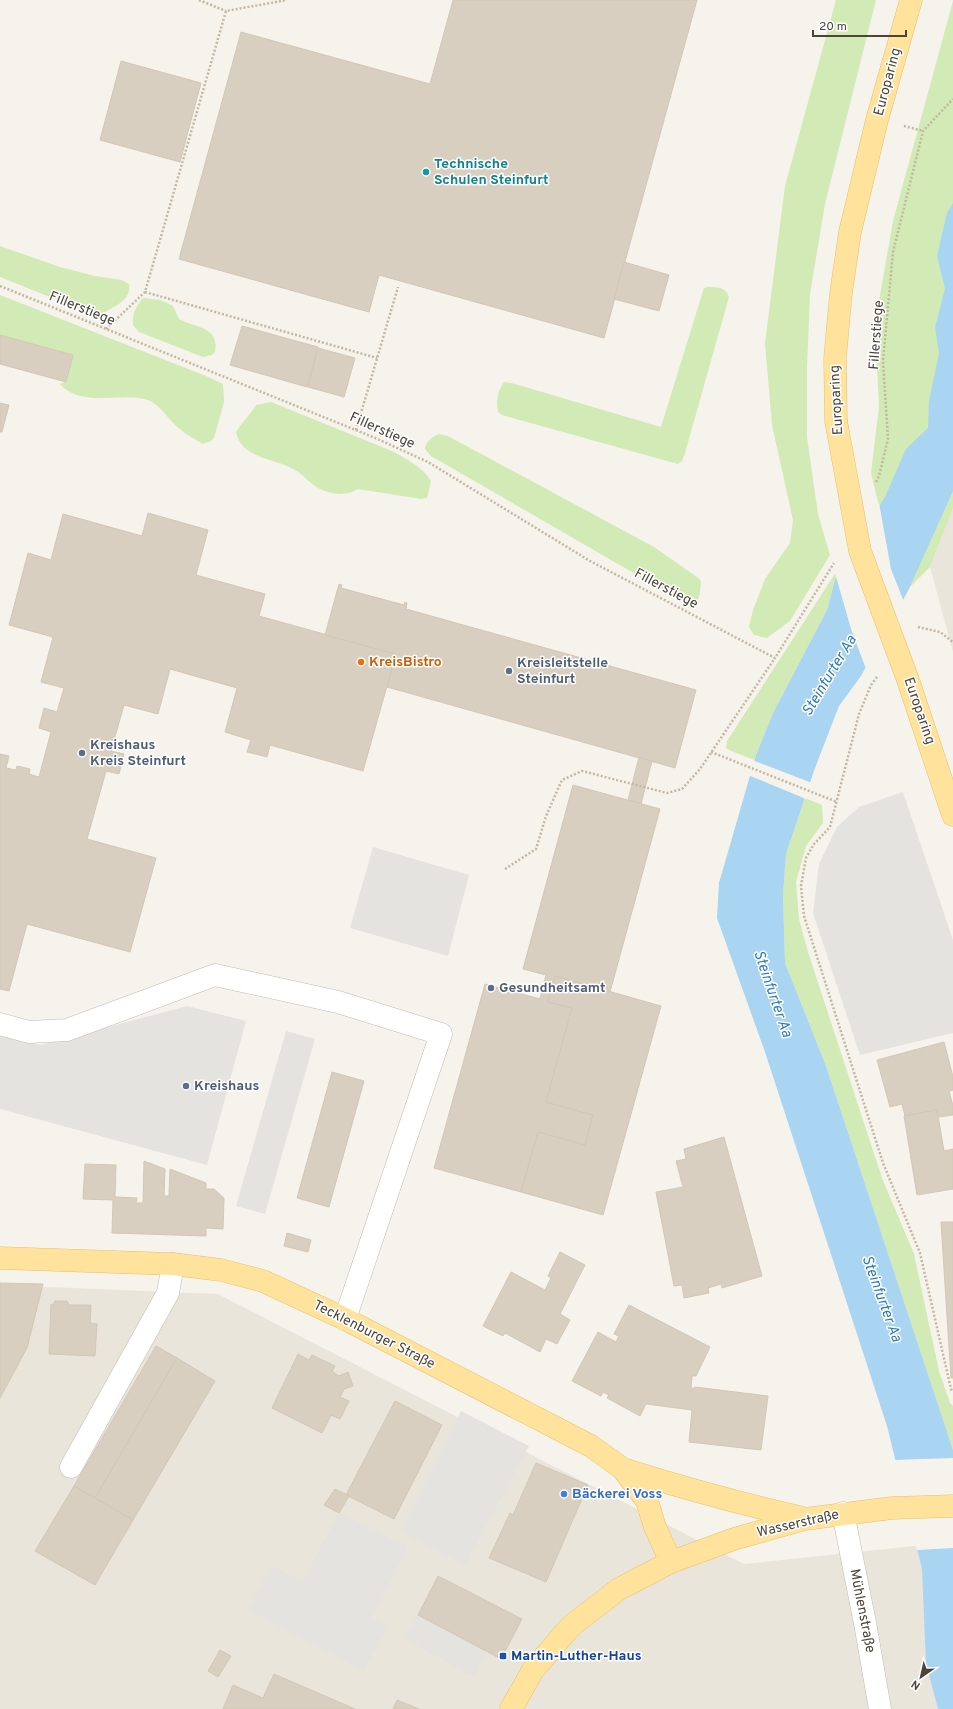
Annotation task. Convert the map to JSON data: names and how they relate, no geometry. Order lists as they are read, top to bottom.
{
  "streets": {
    "main road": ["Europaring", "Tecklenburger Straße", "Wasserstraße"],
    "street": ["Mühlenstraße"],
    "path": ["Fillerstiege"]
  },
  "crossings": [
    ["Tecklenburger Straße", "Wasserstraße"],
    ["Wasserstraße", "Mühlenstraße"]
  ],
  "water": ["Steinfurter Aa"],
  "places": {
    "other": [
      "Technische Schulen Steinfurt",
      "KreisBistro",
      "Kreisleitstelle Steinfurt",
      "Kreishaus Kreis Steinfurt",
      "Gesundheitsamt",
      "Kreishaus",
      "Bäckerei Voss"
    ],
    "transit": ["Martin-Luther-Haus"]
  },
  "scale_bar": "20 m",
  "north": "bottom left"
}
